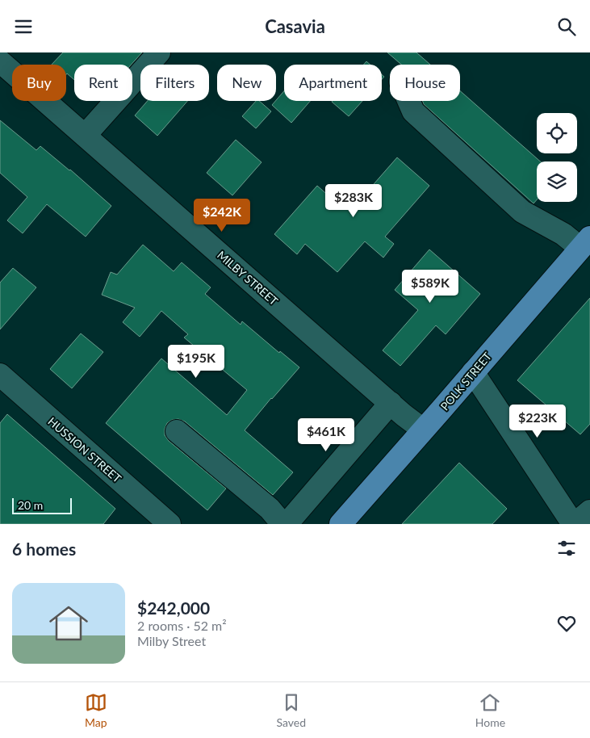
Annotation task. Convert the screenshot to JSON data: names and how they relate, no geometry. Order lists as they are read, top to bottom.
{
  "streets": {
    "main road": ["POLK STREET"],
    "street": ["MILBY STREET", "HUSSION STREET"]
  },
  "crossings": [
    ["MILBY STREET", "POLK STREET"]
  ],
  "scale_bar": "20 m",
  "page": {
    "header": "Casavia",
    "chip": [
      "Buy",
      "Rent",
      "Filters",
      "New",
      "Apartment",
      "House"
    ],
    "price": [
      "$283K",
      "$242K",
      "$589K",
      "$195K",
      "$223K",
      "$461K"
    ],
    "scale": "20 m",
    "heading": "6 homes",
    "list": [
      {
        "name": "$242,000",
        "note": "2 rooms · 52 m² · Milby Street"
      }
    ],
    "tabs": ["Map", "Saved", "Home"]
  }
}
